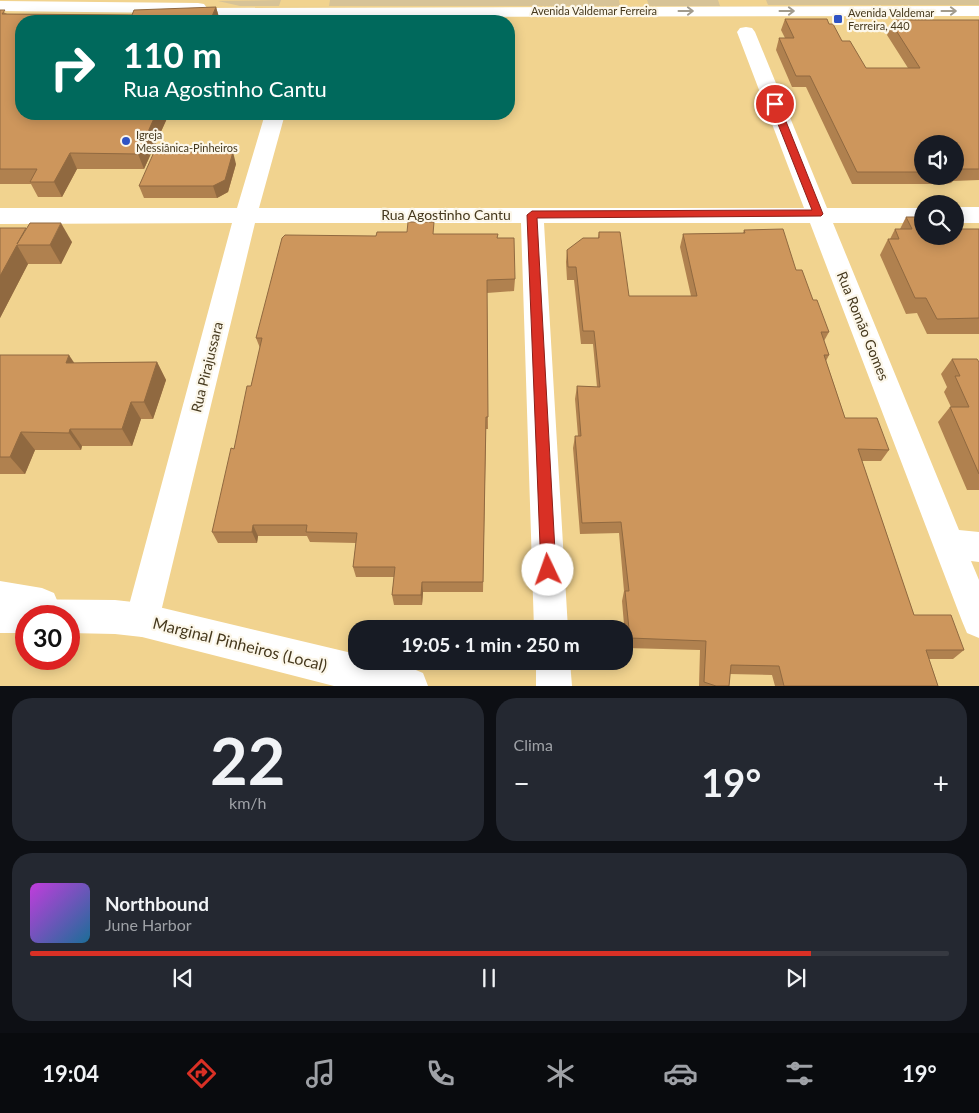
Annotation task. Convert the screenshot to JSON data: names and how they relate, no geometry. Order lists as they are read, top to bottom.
{
  "streets": {
    "main road": ["Avenida Valdemar Ferreira", "Marginal Pinheiros (Local)"],
    "street": ["Rua Agostinho Cantu", "Rua Romão Gomes", "Rua Pirajussara"]
  },
  "crossings": [
    ["Rua Agostinho Cantu", "Rua Romão Gomes"],
    ["Rua Agostinho Cantu", "Rua Pirajussara"],
    ["Rua Pirajussara", "Marginal Pinheiros (Local)"]
  ],
  "one_way": ["Avenida Valdemar Ferreira"],
  "places": {
    "transit": ["Avenida Valdemar Ferreira, 440"],
    "other": ["Igreja Messiânica-Pinheiros"]
  },
  "page": {
    "turn": ["110 m", "Rua Agostinho Cantu"],
    "limit": "30",
    "trip": "19:05 · 1 min · 250 m",
    "tile": [
      ["22", "km/h"],
      "Clima"
    ],
    "heat": ["−", "19°", "+"],
    "song": ["Northbound", "June Harbor"],
    "tabs": ["19:04", "19°"]
  }
}
